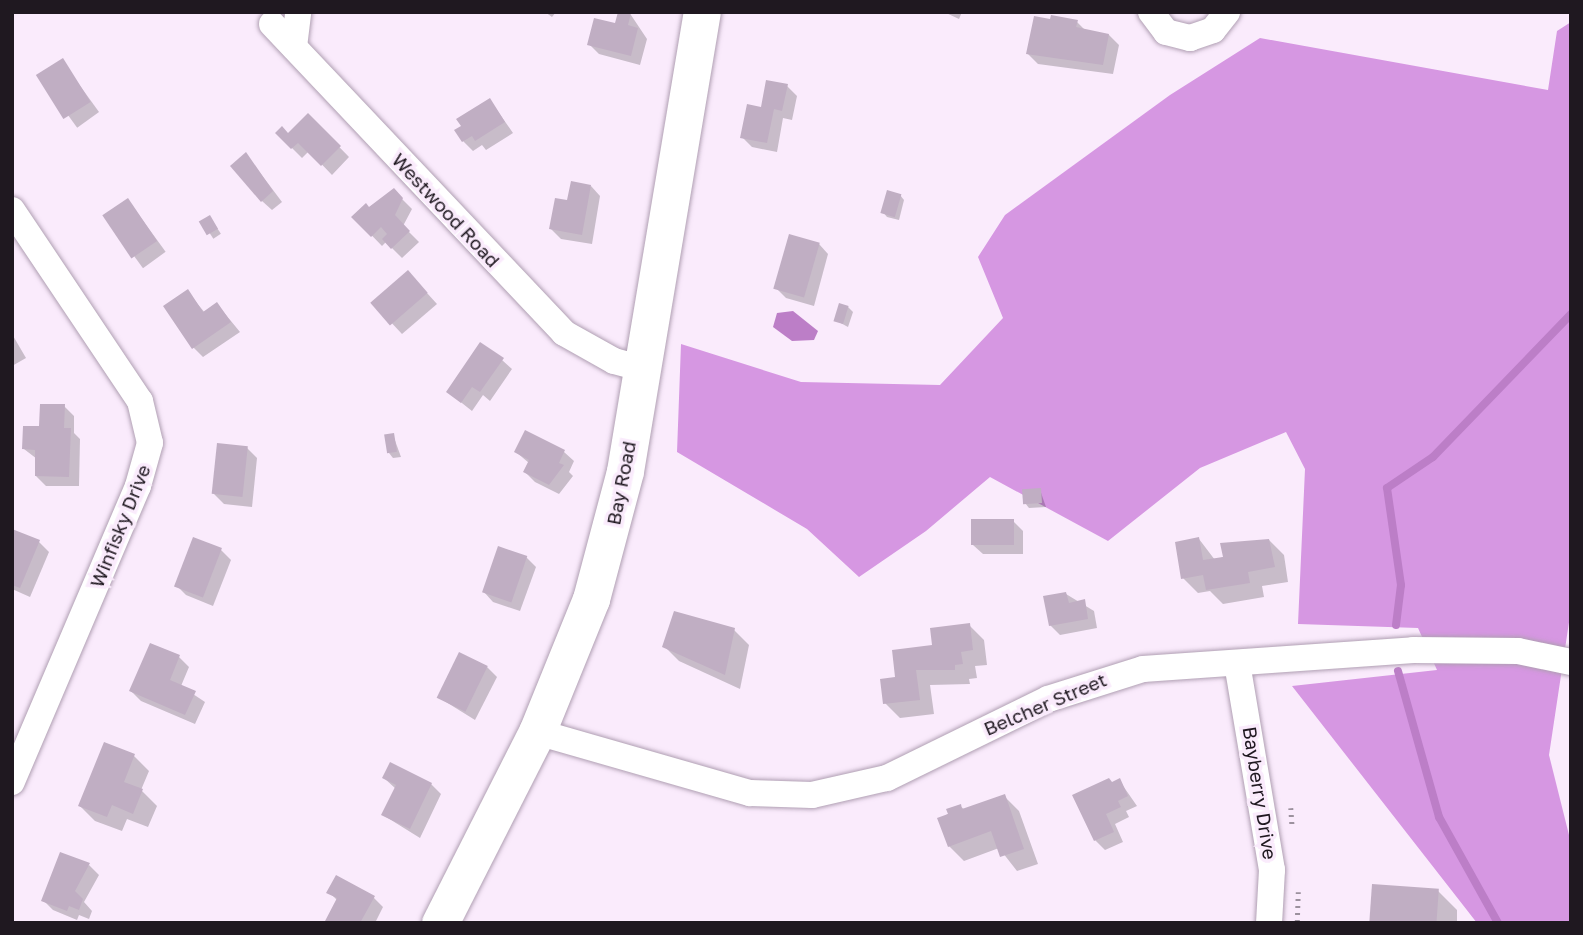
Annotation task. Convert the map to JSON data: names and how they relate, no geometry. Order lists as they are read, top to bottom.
{
  "streets": {
    "main road": ["Bay Road"],
    "street": [
      "Westwood Road",
      "Winfisky Drive",
      "Belcher Street",
      "Bayberry Drive"
    ]
  },
  "crossings": [
    ["Westwood Road", "Bay Road"],
    ["Bay Road", "Belcher Street"],
    ["Belcher Street", "Bayberry Drive"]
  ]
}
